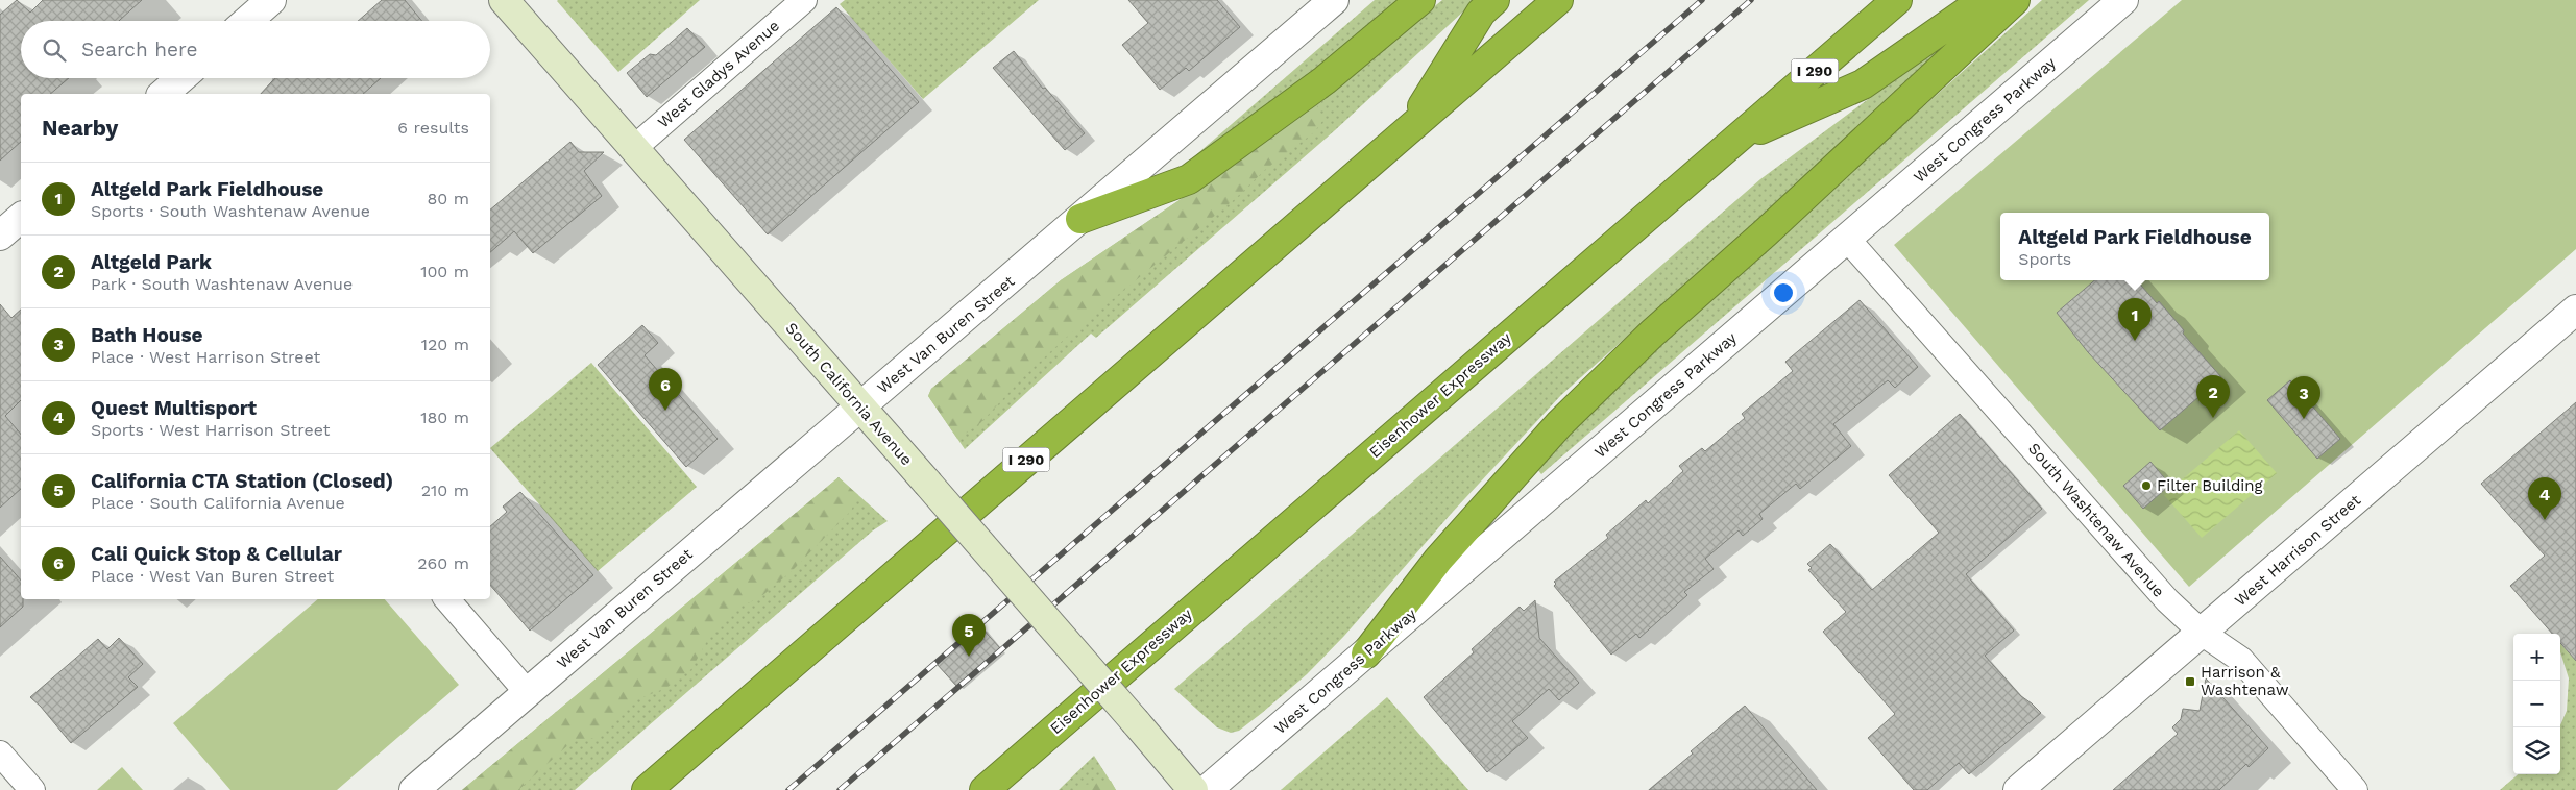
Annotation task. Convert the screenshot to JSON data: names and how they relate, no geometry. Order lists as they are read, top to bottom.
{
  "streets": {
    "highway": ["I 290", "Eisenhower Expressway"],
    "main road": ["South California Avenue"],
    "street": [
      "West Gladys Avenue",
      "West Congress Parkway",
      "West Van Buren Street",
      "South Washtenaw Avenue",
      "West Harrison Street"
    ]
  },
  "crossings": [
    ["West Gladys Avenue", "South California Avenue"],
    ["West Congress Parkway", "South Washtenaw Avenue"],
    ["West Van Buren Street", "South California Avenue"],
    ["South Washtenaw Avenue", "West Harrison Street"]
  ],
  "places": {
    "other": ["Filter Building"],
    "transit": ["Harrison & Washtenaw"]
  },
  "page": {
    "search": "Search here",
    "heading": ["Nearby", "6 results"],
    "list": [
      {
        "mark": "1",
        "name": "Altgeld Park Fieldhouse",
        "note": "Sports · South Washtenaw Avenue",
        "value": "80 m"
      },
      {
        "mark": "2",
        "name": "Altgeld Park",
        "note": "Park · South Washtenaw Avenue",
        "value": "100 m"
      },
      {
        "mark": "3",
        "name": "Bath House",
        "note": "Place · West Harrison Street",
        "value": "120 m"
      },
      {
        "mark": "4",
        "name": "Quest Multisport",
        "note": "Sports · West Harrison Street",
        "value": "180 m"
      },
      {
        "mark": "5",
        "name": "California CTA Station (Closed)",
        "note": "Place · South California Avenue",
        "value": "210 m"
      },
      {
        "mark": "6",
        "name": "Cali Quick Stop & Cellular",
        "note": "Place · West Van Buren Street",
        "value": "260 m"
      }
    ],
    "popup": ["Altgeld Park Fieldhouse", "Sports"],
    "pins": [
      "1",
      "6",
      "2",
      "3",
      "4",
      "5"
    ],
    "map_buttons": ["+", "−"]
  }
}
